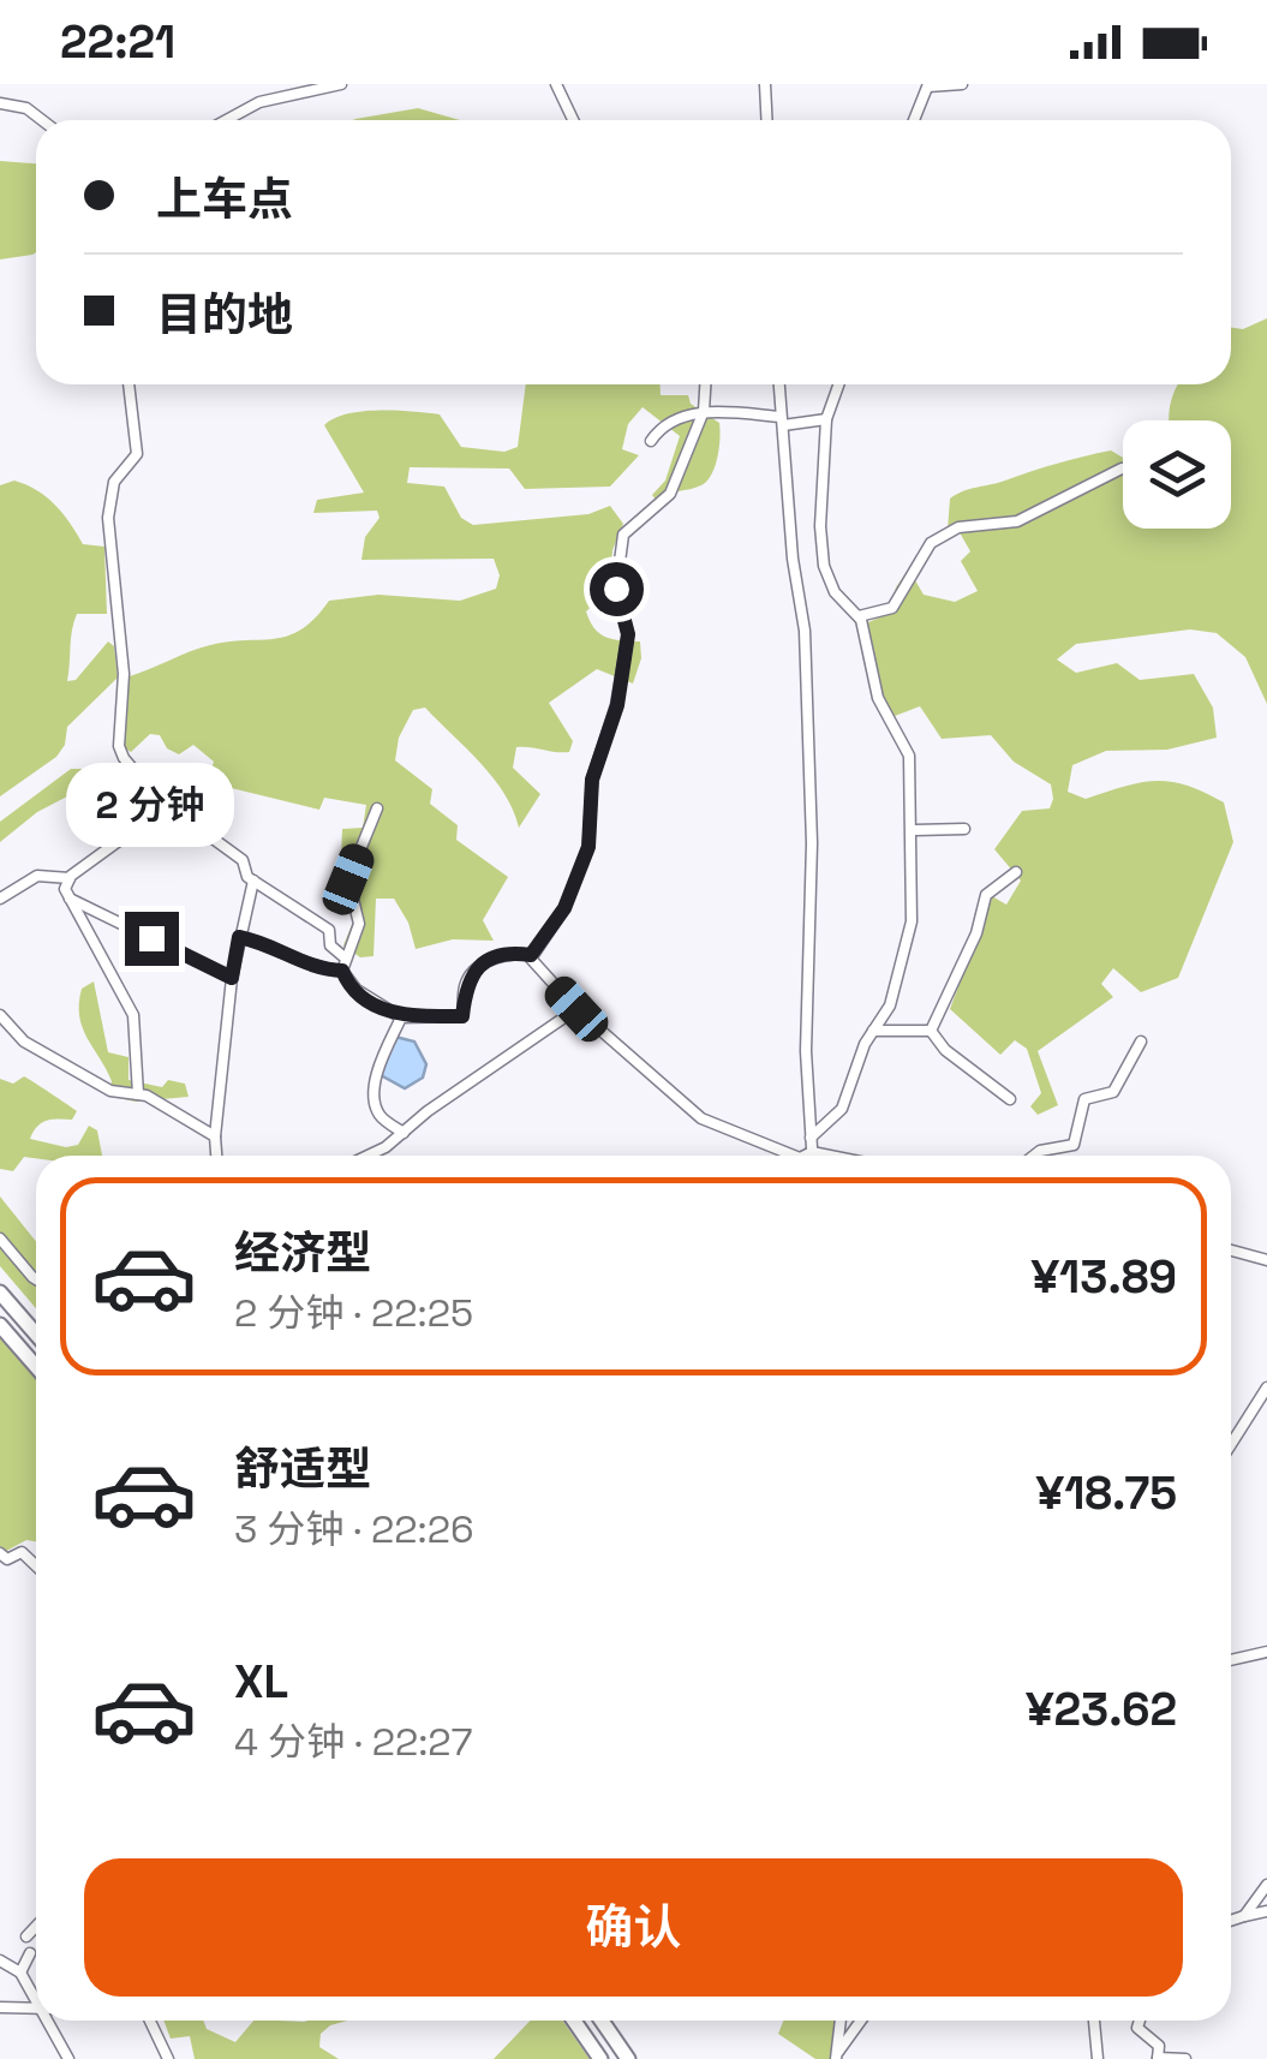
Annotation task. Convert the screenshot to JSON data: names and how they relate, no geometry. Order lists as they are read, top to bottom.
{
  "page": {
    "status": "22:21",
    "banner": ["上车点", "目的地"],
    "bubble": "2 分钟",
    "list": [
      {
        "name": "经济型",
        "note": "2 分钟 · 22:25",
        "value": "¥13.89"
      },
      {
        "name": "舒适型",
        "note": "3 分钟 · 22:26",
        "value": "¥18.75"
      },
      {
        "name": "XL",
        "note": "4 分钟 · 22:27",
        "value": "¥23.62"
      }
    ],
    "buttons": "确认"
  }
}
